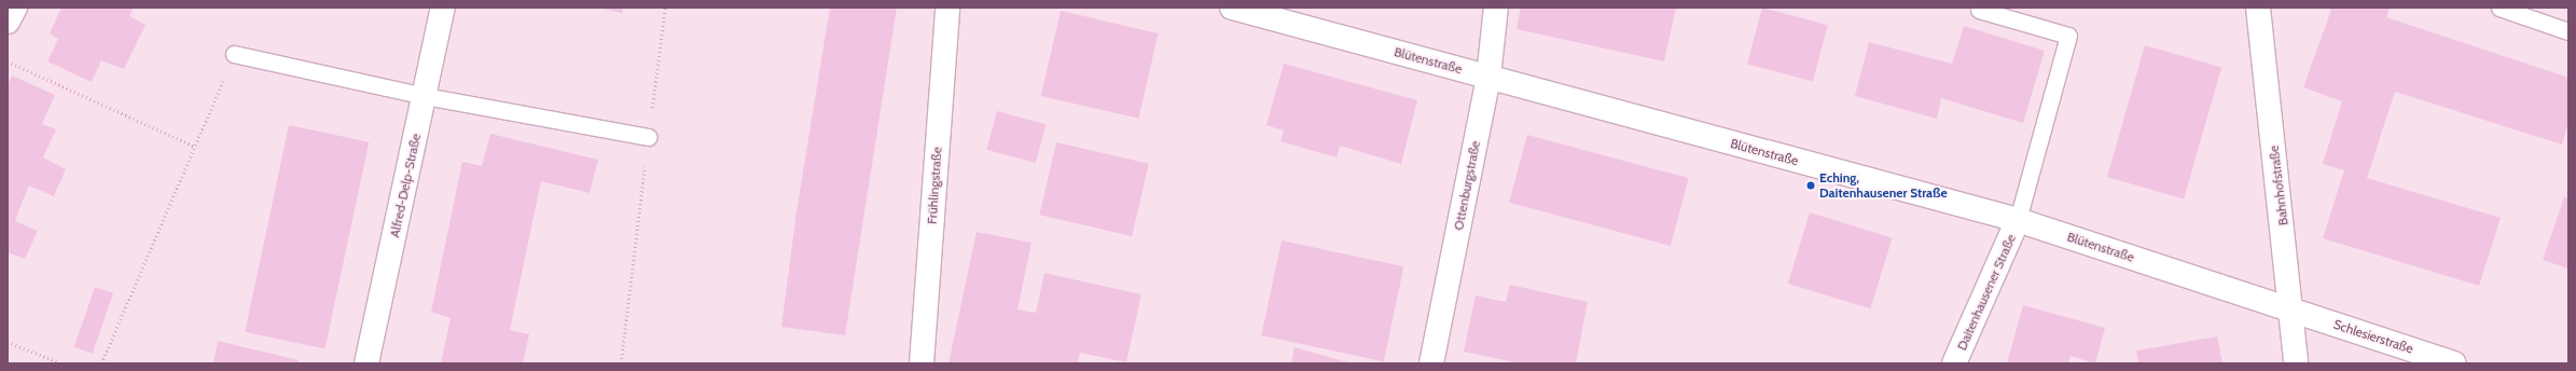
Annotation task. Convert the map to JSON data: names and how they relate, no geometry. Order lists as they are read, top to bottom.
{
  "streets": {
    "street": [
      "Blütenstraße",
      "Alfred-Delp-Straße",
      "Frühlingstraße",
      "Ottenburgstraße",
      "Bahnhofstraße",
      "Daitenhausener Straße",
      "Schlesierstraße"
    ]
  },
  "crossings": [
    ["Blütenstraße", "Ottenburgstraße"],
    ["Blütenstraße", "Bahnhofstraße"],
    ["Blütenstraße", "Daitenhausener Straße"],
    ["Blütenstraße", "Schlesierstraße"],
    ["Bahnhofstraße", "Schlesierstraße"]
  ],
  "places": ["Eching, Daitenhausener Straße"]
}
